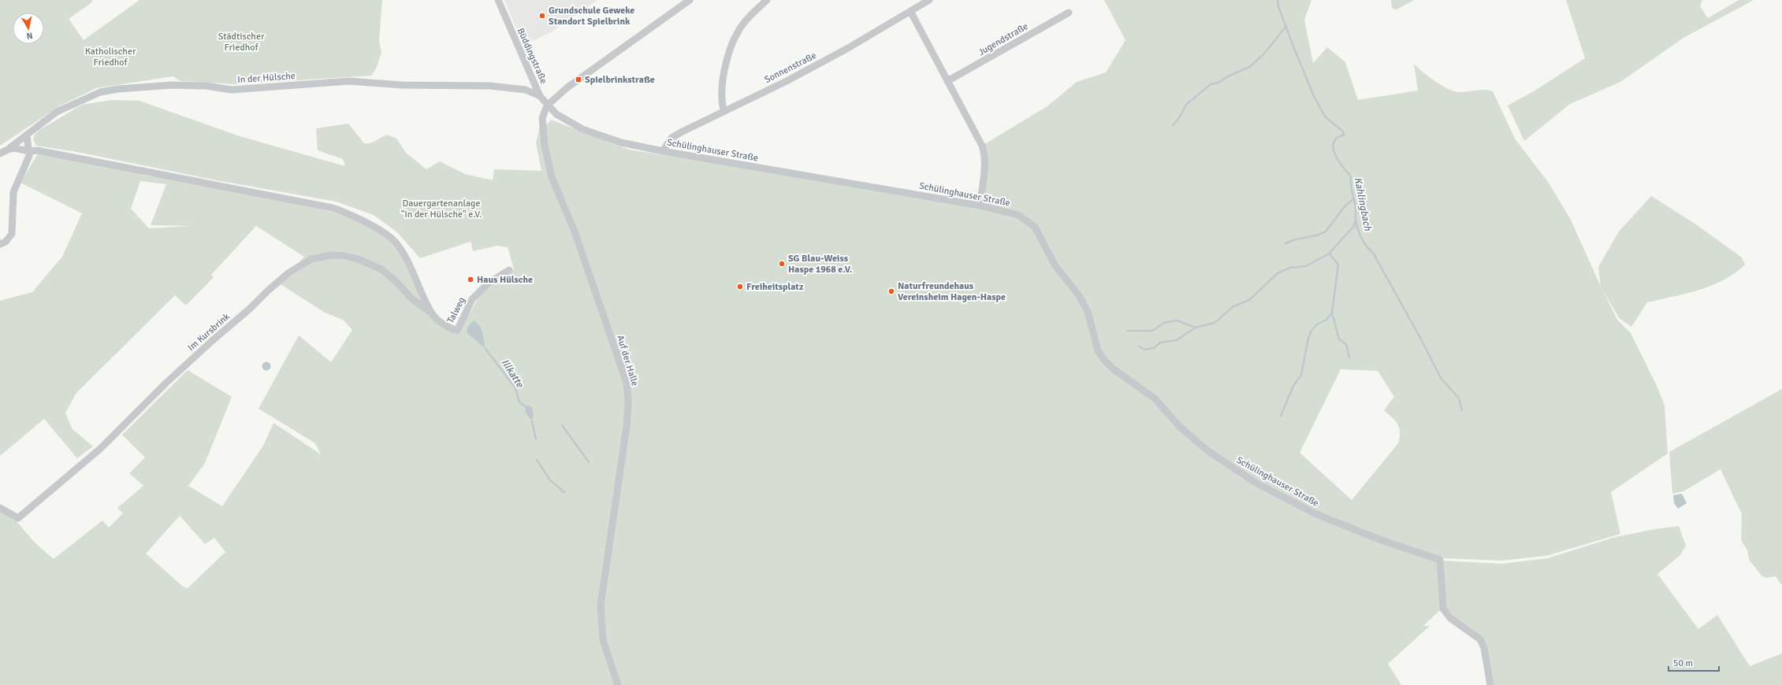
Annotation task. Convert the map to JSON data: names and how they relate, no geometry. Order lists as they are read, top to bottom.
{
  "streets": {
    "street": [
      "Jugendstraße",
      "Büddingstraße",
      "Sonnenstraße",
      "In der Hülsche",
      "Schülinghauser Straße",
      "Talweg",
      "Im Kursbrink",
      "Auf der Halle"
    ]
  },
  "crossings": [
    ["Büddingstraße", "In der Hülsche"],
    ["Büddingstraße", "Schülinghauser Straße"],
    ["Büddingstraße", "Auf der Halle"],
    ["Sonnenstraße", "Schülinghauser Straße"],
    ["Talweg", "Im Kursbrink"]
  ],
  "water": ["Kahlingbach", "Illkatte"],
  "parks": ["Städtischer Friedhof", "Katholischer Friedhof", "Dauergartenanlage \"In der Hülsche\" e.V."],
  "places": {
    "other": [
      "Grundschule Geweke Standort Spielbrink",
      "SG Blau-Weiss Haspe 1968 e.V.",
      "Haus Hülsche",
      "Freiheitsplatz",
      "Naturfreundehaus Vereinsheim Hagen-Haspe"
    ],
    "transit": ["Spielbrinkstraße"]
  },
  "scale_bar": "50 m",
  "north": "bottom"
}
